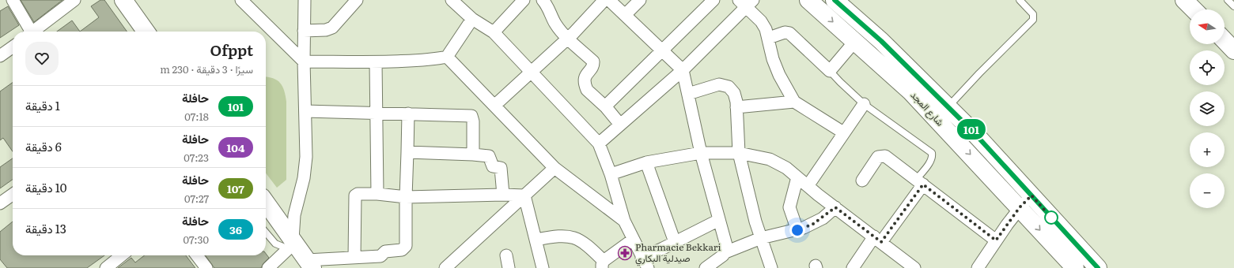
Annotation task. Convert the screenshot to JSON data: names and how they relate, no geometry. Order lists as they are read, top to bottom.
{
  "streets": {
    "main road": ["شارع المجد"]
  },
  "places": {
    "pharmacy": ["Pharmacie Bekkari صيدلية البكاري"]
  },
  "lines": ["bus line 101"],
  "north": "left",
  "page": {
    "on_map": "101",
    "map_buttons": ["+", "−"],
    "heading": ["Ofppt", "سيرًا · 3 دقيقة · 230 m"],
    "list": [
      {
        "mark": "101",
        "name": "حافلة",
        "note": "07:18",
        "value": "1 دقيقة"
      },
      {
        "mark": "104",
        "name": "حافلة",
        "note": "07:23",
        "value": "6 دقيقة"
      },
      {
        "mark": "107",
        "name": "حافلة",
        "note": "07:27",
        "value": "10 دقيقة"
      },
      {
        "mark": "36",
        "name": "حافلة",
        "note": "07:30",
        "value": "13 دقيقة"
      }
    ]
  }
}
